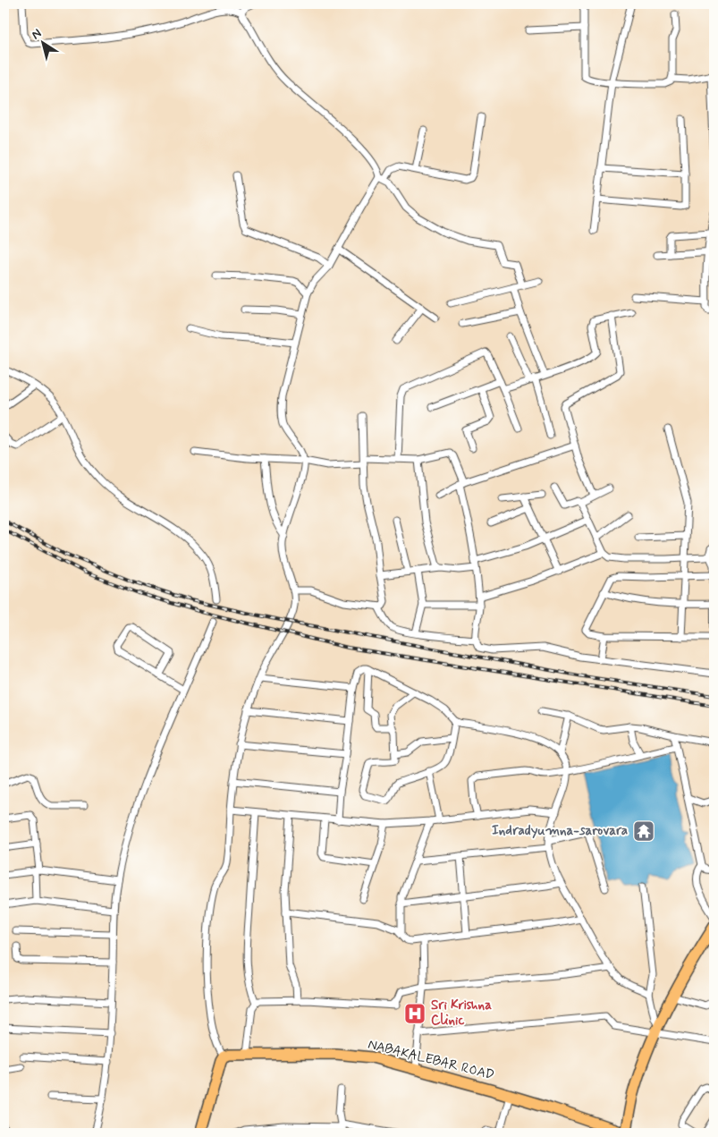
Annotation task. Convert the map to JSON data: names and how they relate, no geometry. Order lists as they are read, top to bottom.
{
  "streets": {
    "main road": ["NABAKALEBAR ROAD"]
  },
  "places": {
    "temple": ["Indradyumna-sarovara"],
    "hospital": ["Sri Krishna Clinic"]
  },
  "north": "top left"
}
